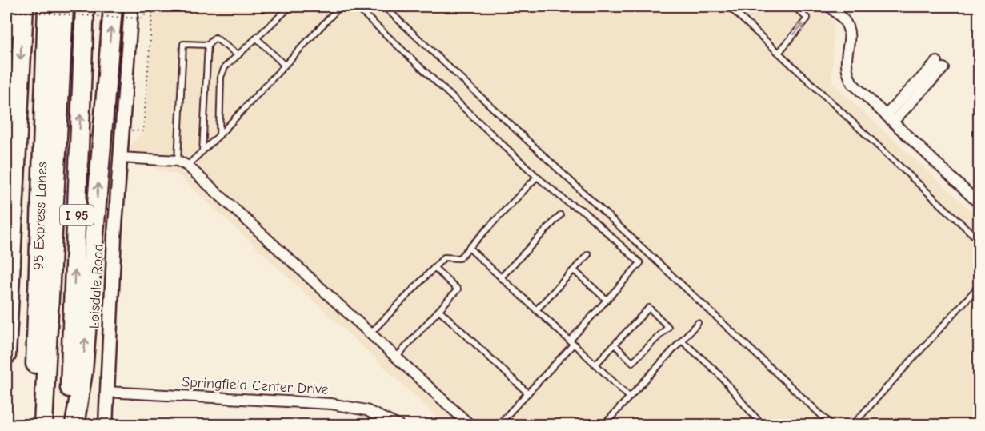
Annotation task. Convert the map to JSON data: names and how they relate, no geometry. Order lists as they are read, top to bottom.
{
  "streets": {
    "highway": ["I 95", "95 Express Lanes"],
    "main road": ["Loisdale Road"],
    "street": ["Springfield Center Drive"]
  },
  "crossings": [
    ["Loisdale Road", "Springfield Center Drive"]
  ]
}
